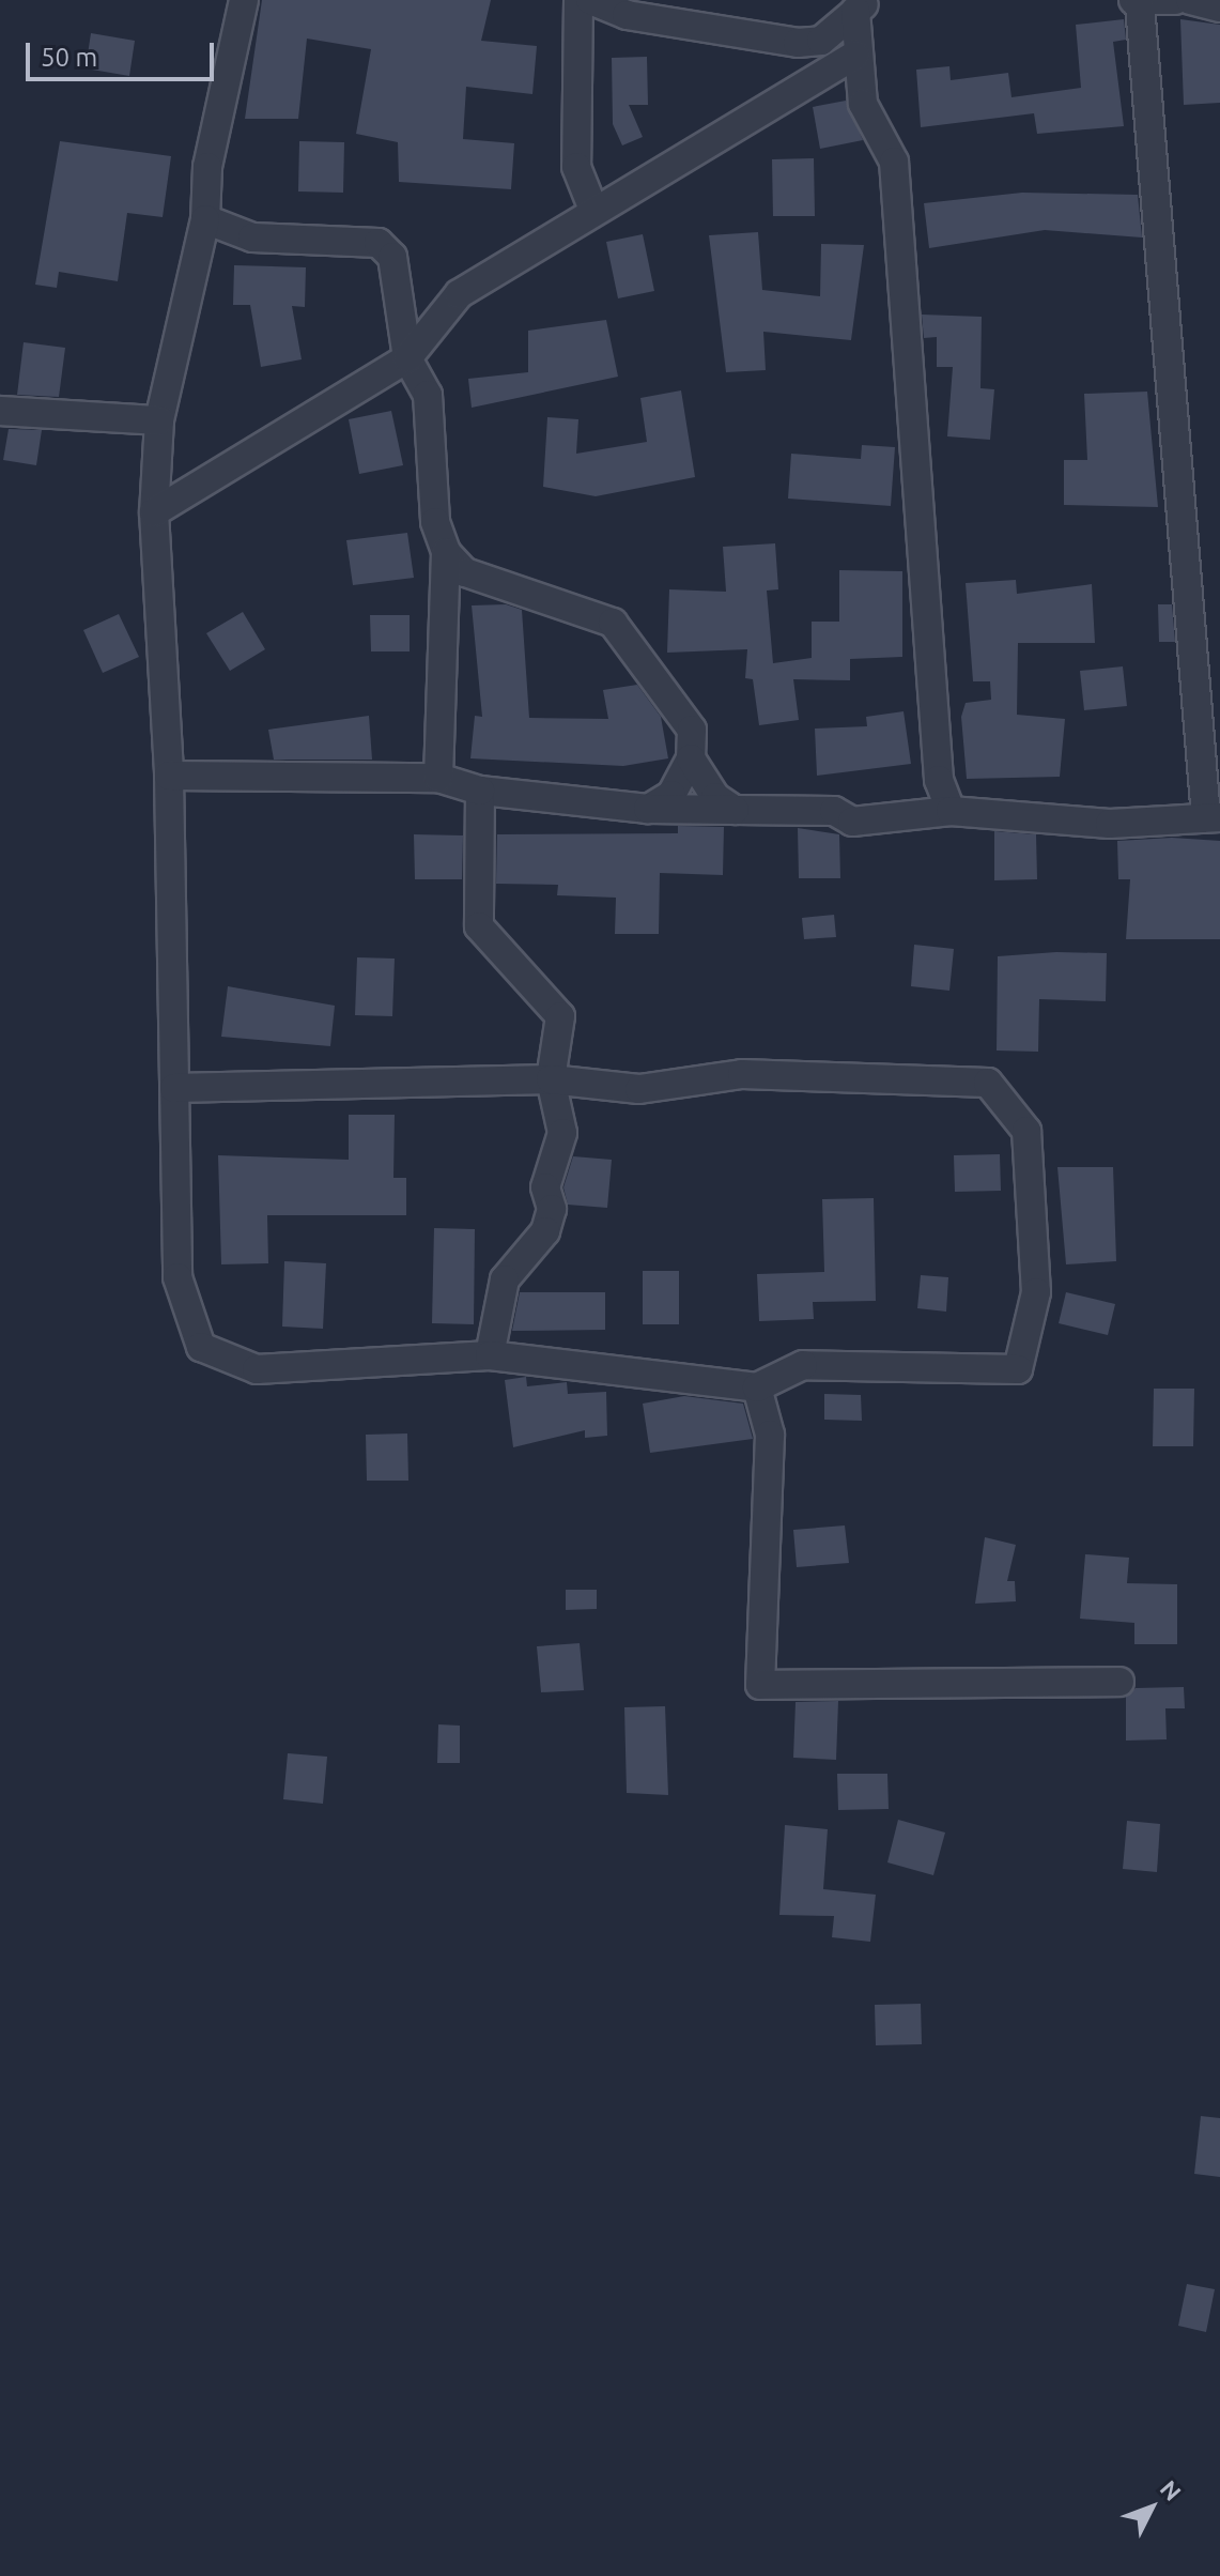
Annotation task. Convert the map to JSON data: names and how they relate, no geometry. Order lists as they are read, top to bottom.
{
  "scale_bar": "50 m",
  "north": "top right"
}
